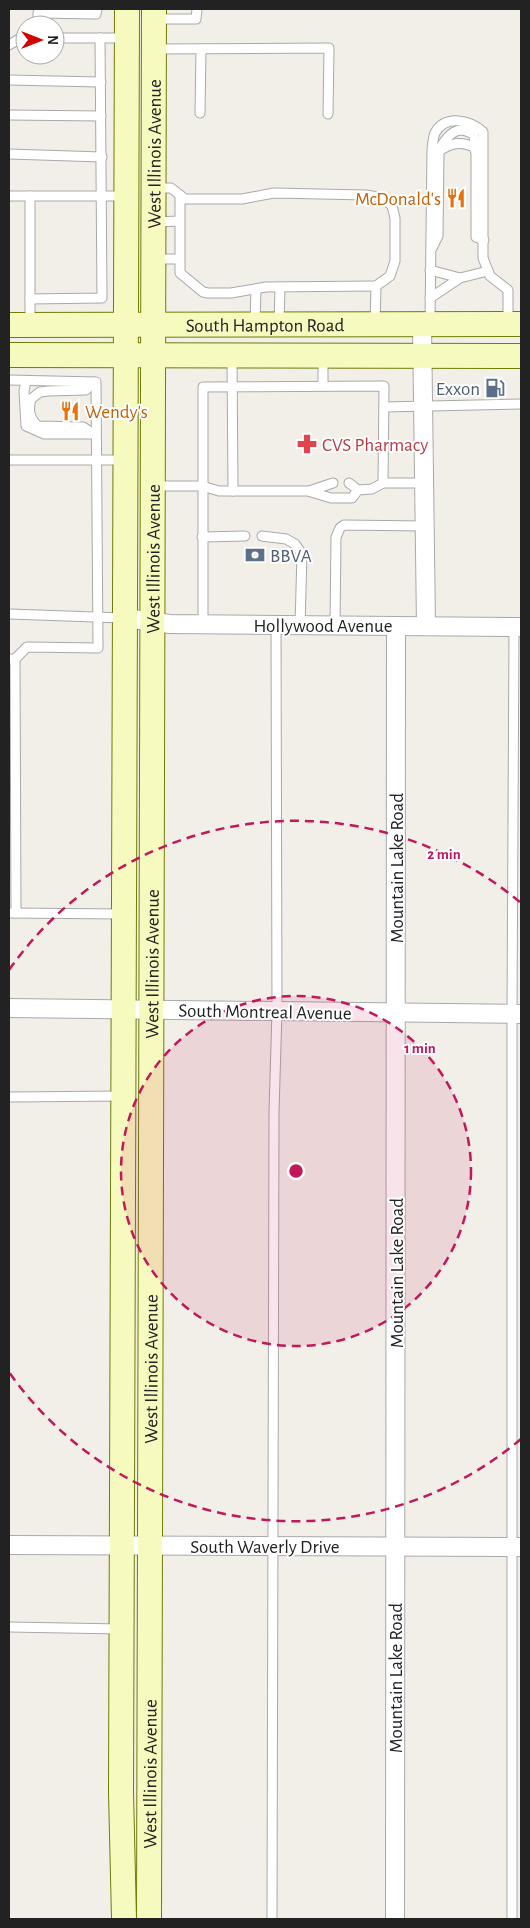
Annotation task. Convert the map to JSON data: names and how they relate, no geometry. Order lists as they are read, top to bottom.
{
  "streets": {
    "main road": ["West Illinois Avenue", "South Hampton Road"],
    "street": [
      "Hollywood Avenue",
      "Mountain Lake Road",
      "South Montreal Avenue",
      "South Waverly Drive"
    ]
  },
  "crossings": [
    ["West Illinois Avenue", "South Hampton Road"],
    ["West Illinois Avenue", "Hollywood Avenue"],
    ["West Illinois Avenue", "South Montreal Avenue"],
    ["West Illinois Avenue", "South Waverly Drive"],
    ["Hollywood Avenue", "Mountain Lake Road"],
    ["Mountain Lake Road", "South Montreal Avenue"],
    ["Mountain Lake Road", "South Waverly Drive"]
  ],
  "places": {
    "restaurant": ["McDonald's", "Wendy's"],
    "fuel station": ["Exxon"],
    "pharmacy": ["CVS Pharmacy"],
    "bank": ["BBVA"]
  },
  "north": "right",
  "rings": ["2 min", "1 min"]
}
